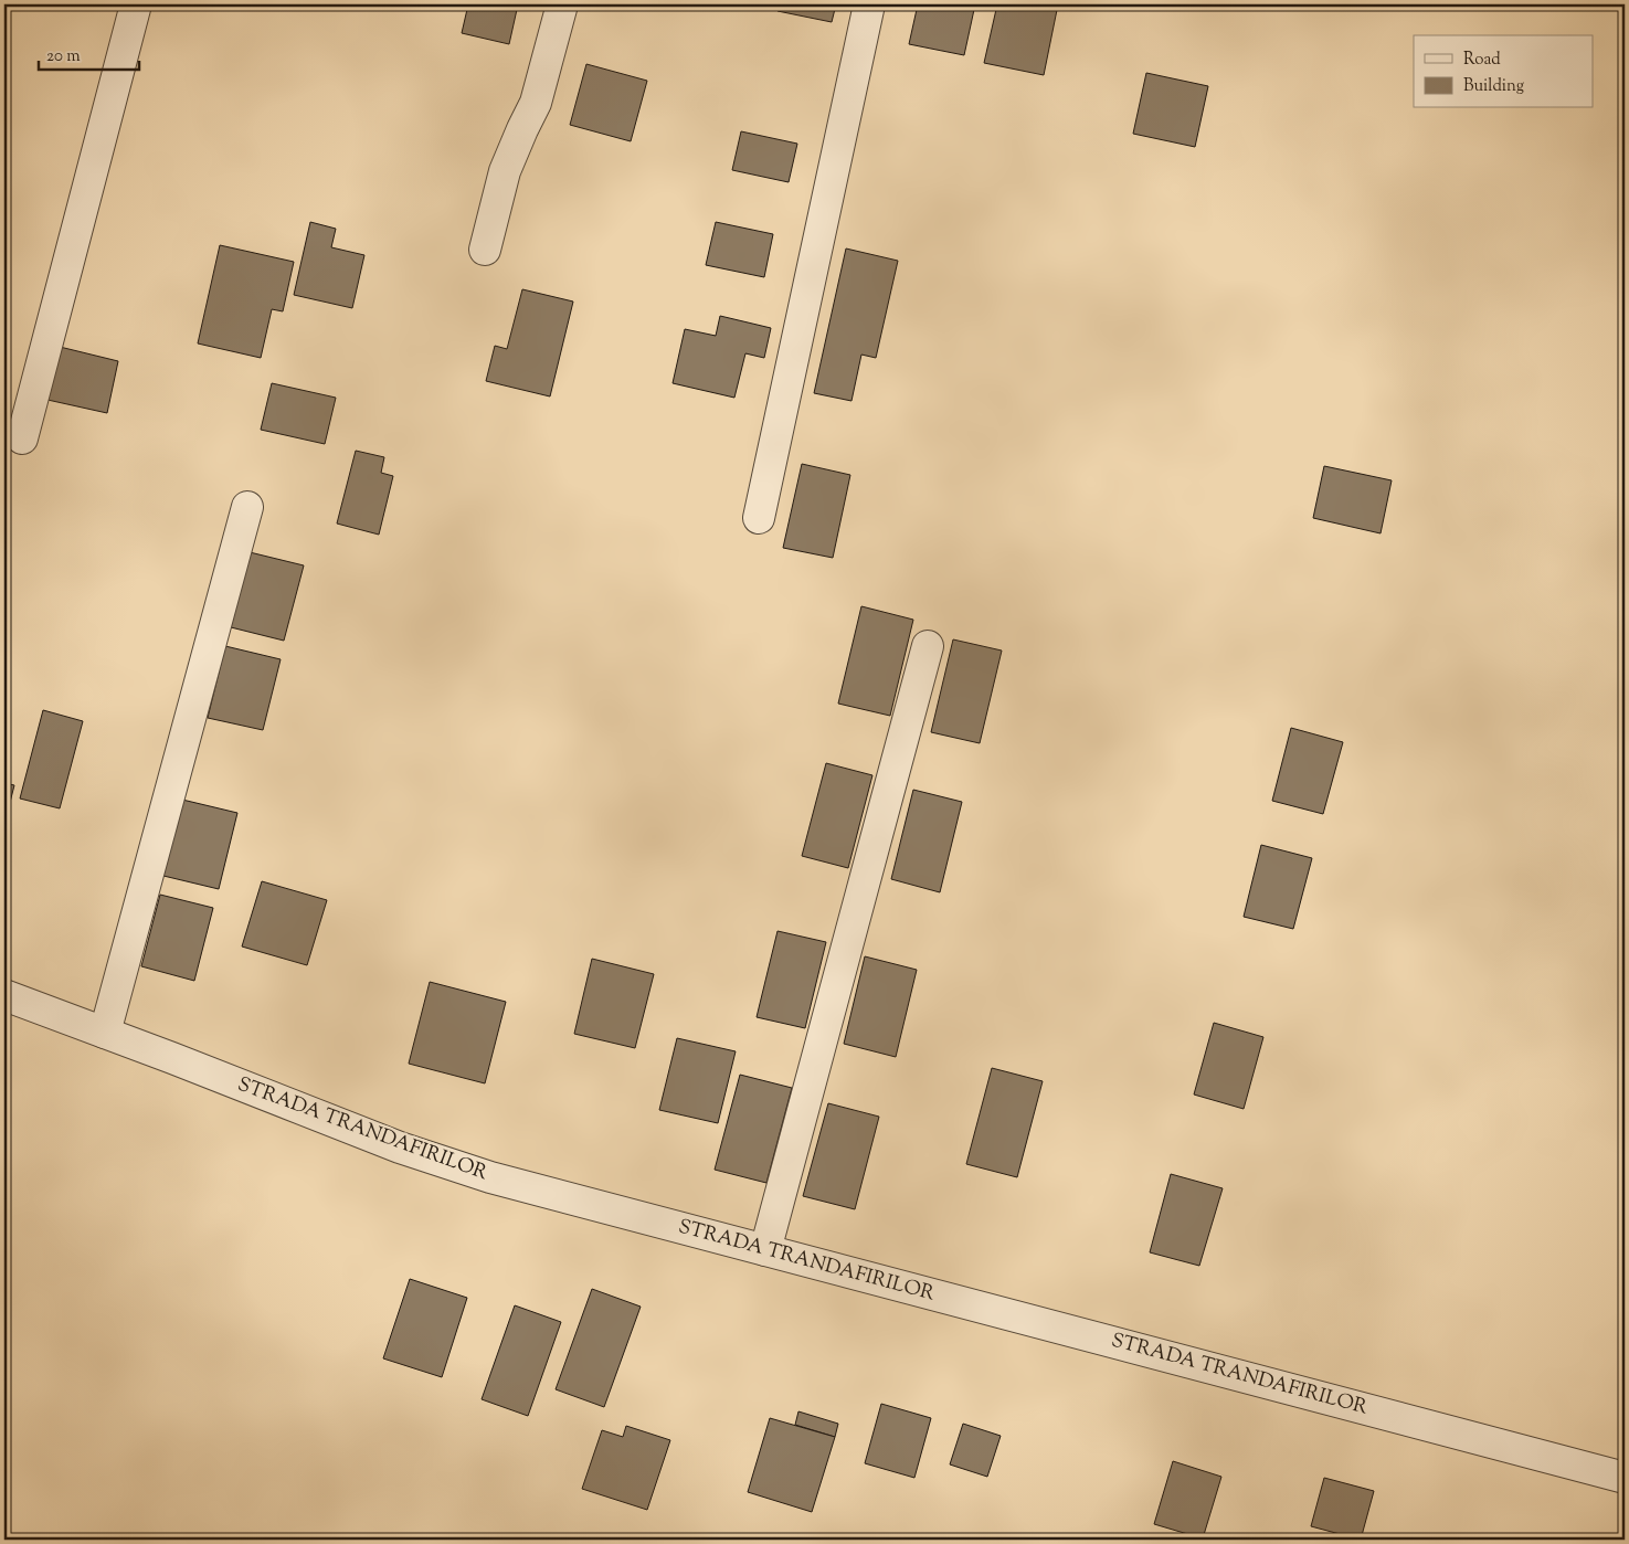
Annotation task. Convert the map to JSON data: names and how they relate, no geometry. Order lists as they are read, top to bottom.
{
  "streets": {
    "street": ["STRADA TRANDAFIRILOR"]
  },
  "legend": ["Road", "Building"],
  "scale_bar": "20 m"
}
